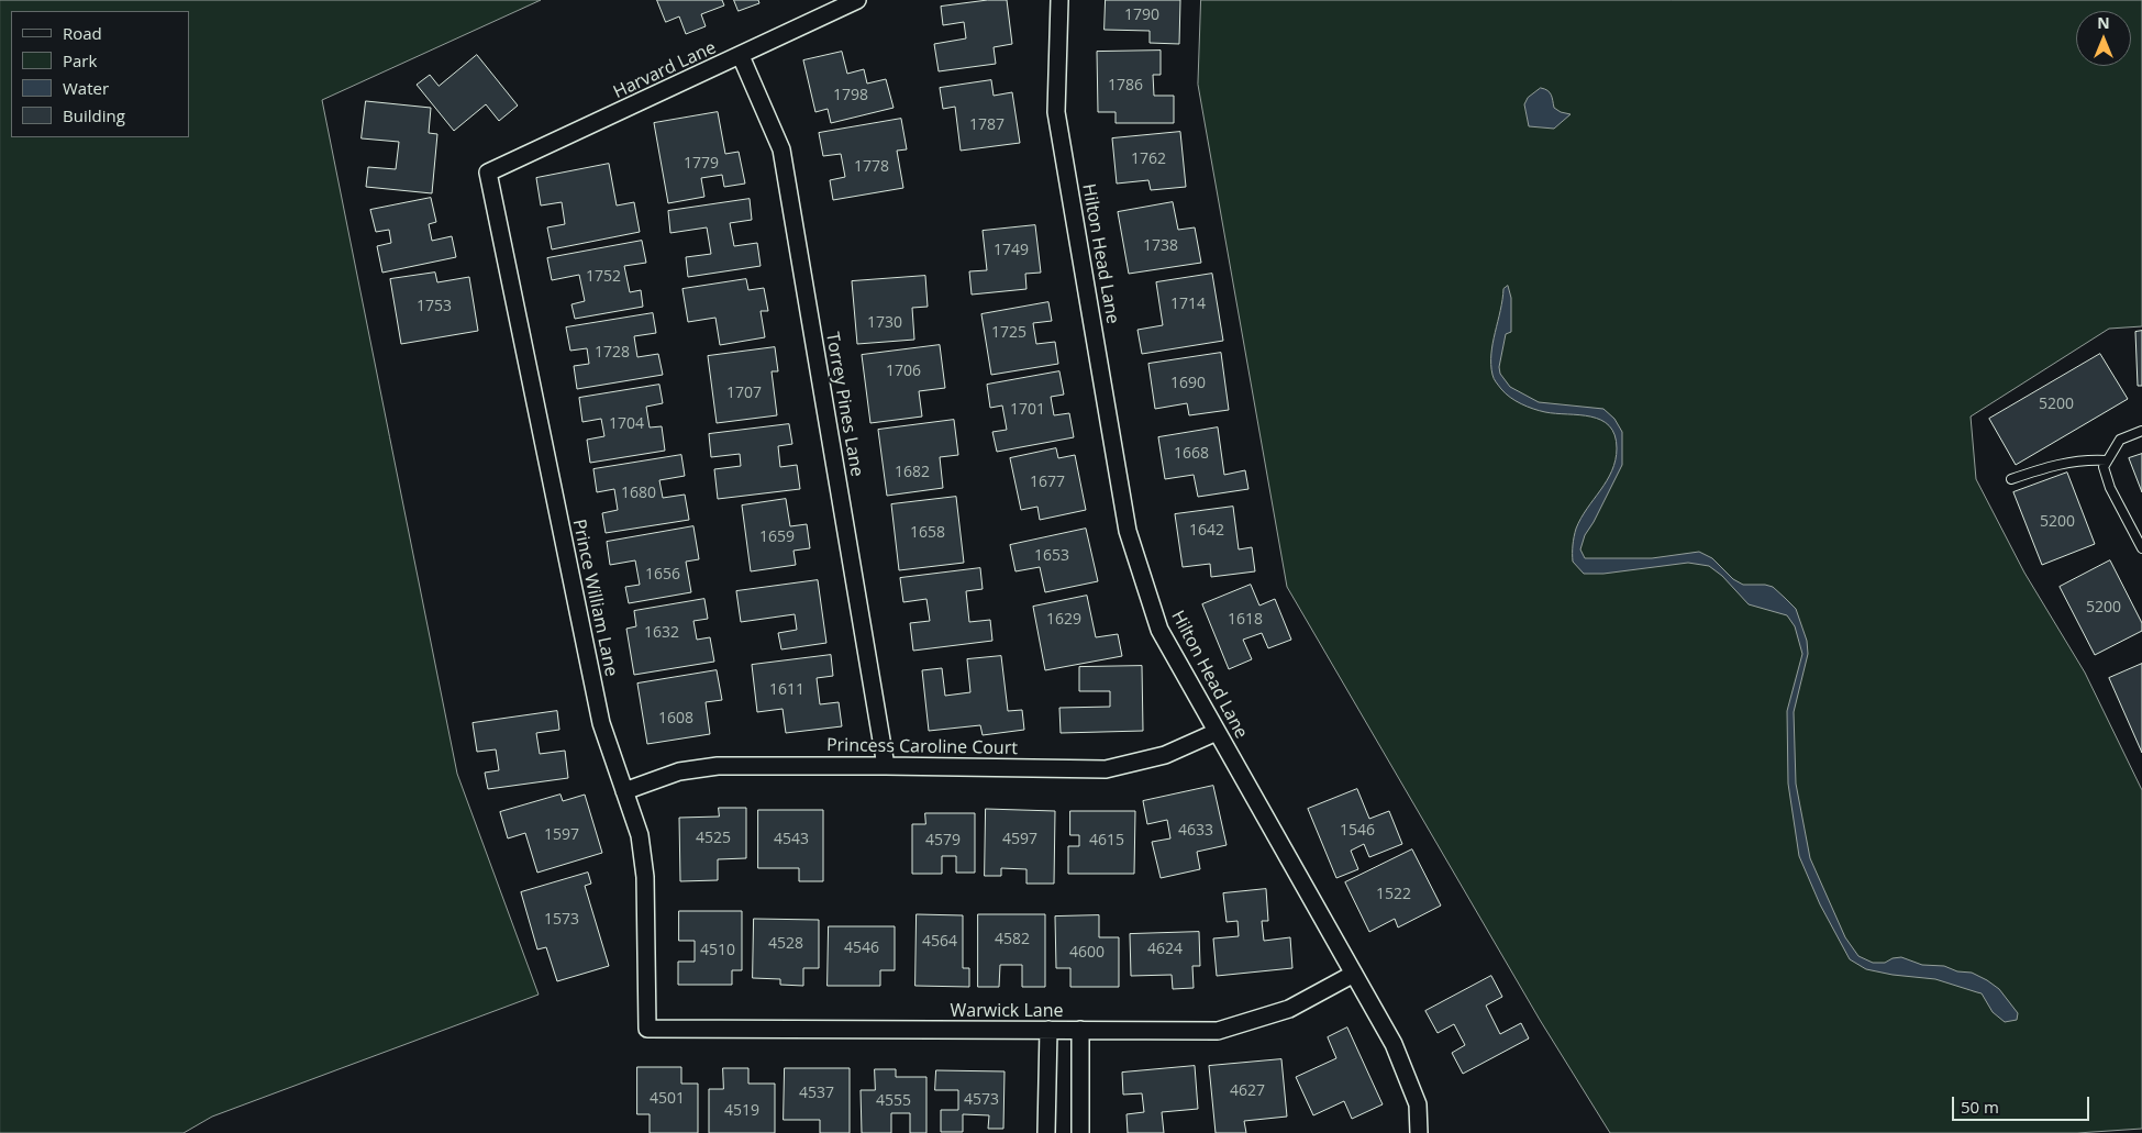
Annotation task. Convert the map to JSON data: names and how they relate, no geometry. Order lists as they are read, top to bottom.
{
  "streets": {
    "street": [
      "Harvard Lane",
      "Hilton Head Lane",
      "Torrey Pines Lane",
      "Prince William Lane",
      "Princess Caroline Court",
      "Warwick Lane"
    ]
  },
  "crossings": [
    ["Harvard Lane", "Torrey Pines Lane"],
    ["Harvard Lane", "Prince William Lane"],
    ["Hilton Head Lane", "Princess Caroline Court"],
    ["Hilton Head Lane", "Warwick Lane"],
    ["Torrey Pines Lane", "Princess Caroline Court"],
    ["Prince William Lane", "Princess Caroline Court"],
    ["Prince William Lane", "Warwick Lane"]
  ],
  "house_numbers": [
    "1790",
    "1786",
    "1798",
    "1787",
    "1762",
    "1779",
    "1778",
    "1738",
    "1749",
    "1752",
    "1714",
    "1753",
    "1730",
    "1725",
    "1728",
    "1706",
    "1690",
    "1707",
    "5200",
    "1701",
    "1704",
    "1668",
    "1682",
    "1677",
    "1680",
    "5200",
    "1642",
    "1658",
    "1659",
    "1653",
    "1656",
    "5200",
    "1629",
    "1618",
    "1632",
    "1611",
    "1608",
    "4633",
    "1546",
    "1597",
    "4525",
    "4543",
    "4597",
    "4579",
    "4615",
    "1522",
    "1573",
    "4582",
    "4564",
    "4528",
    "4546",
    "4624",
    "4510",
    "4600",
    "4627",
    "4537",
    "4501",
    "4573",
    "4555",
    "4519"
  ],
  "legend": [
    "Road",
    "Park",
    "Water",
    "Building"
  ],
  "scale_bar": "50 m",
  "north": "top"
}
